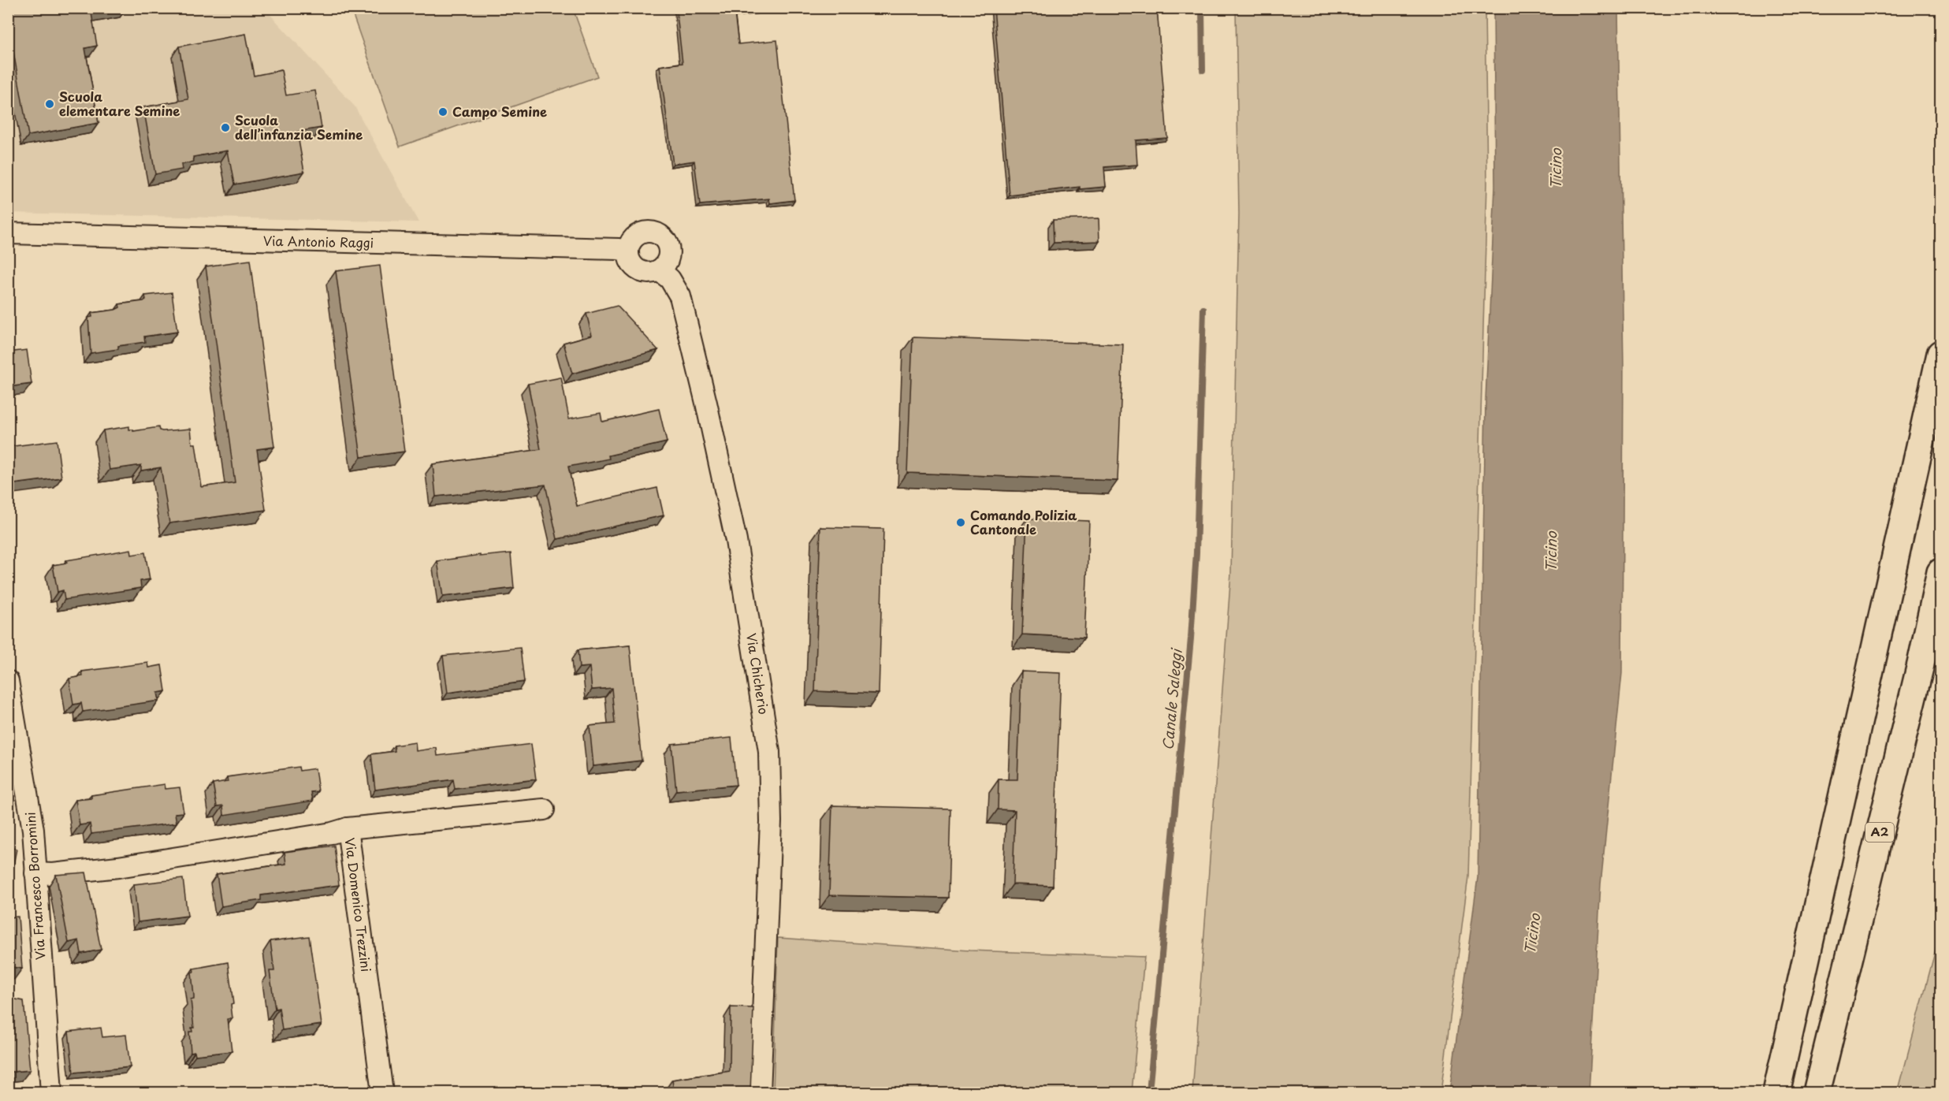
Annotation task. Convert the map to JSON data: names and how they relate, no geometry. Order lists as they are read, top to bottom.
{
  "streets": {
    "highway": ["A2"],
    "street": [
      "Via Antonio Raggi",
      "Via Chicherio",
      "Via Francesco Borromini",
      "Via Domenico Trezzini"
    ]
  },
  "crossings": [
    ["Via Antonio Raggi", "Via Chicherio"]
  ],
  "water": ["Ticino", "Canale Saleggi"],
  "places": [
    "Scuola elementare Semine",
    "Campo Semine",
    "Scuola dell’infanzia Semine",
    "Comando Polizia Cantonale"
  ]
}
